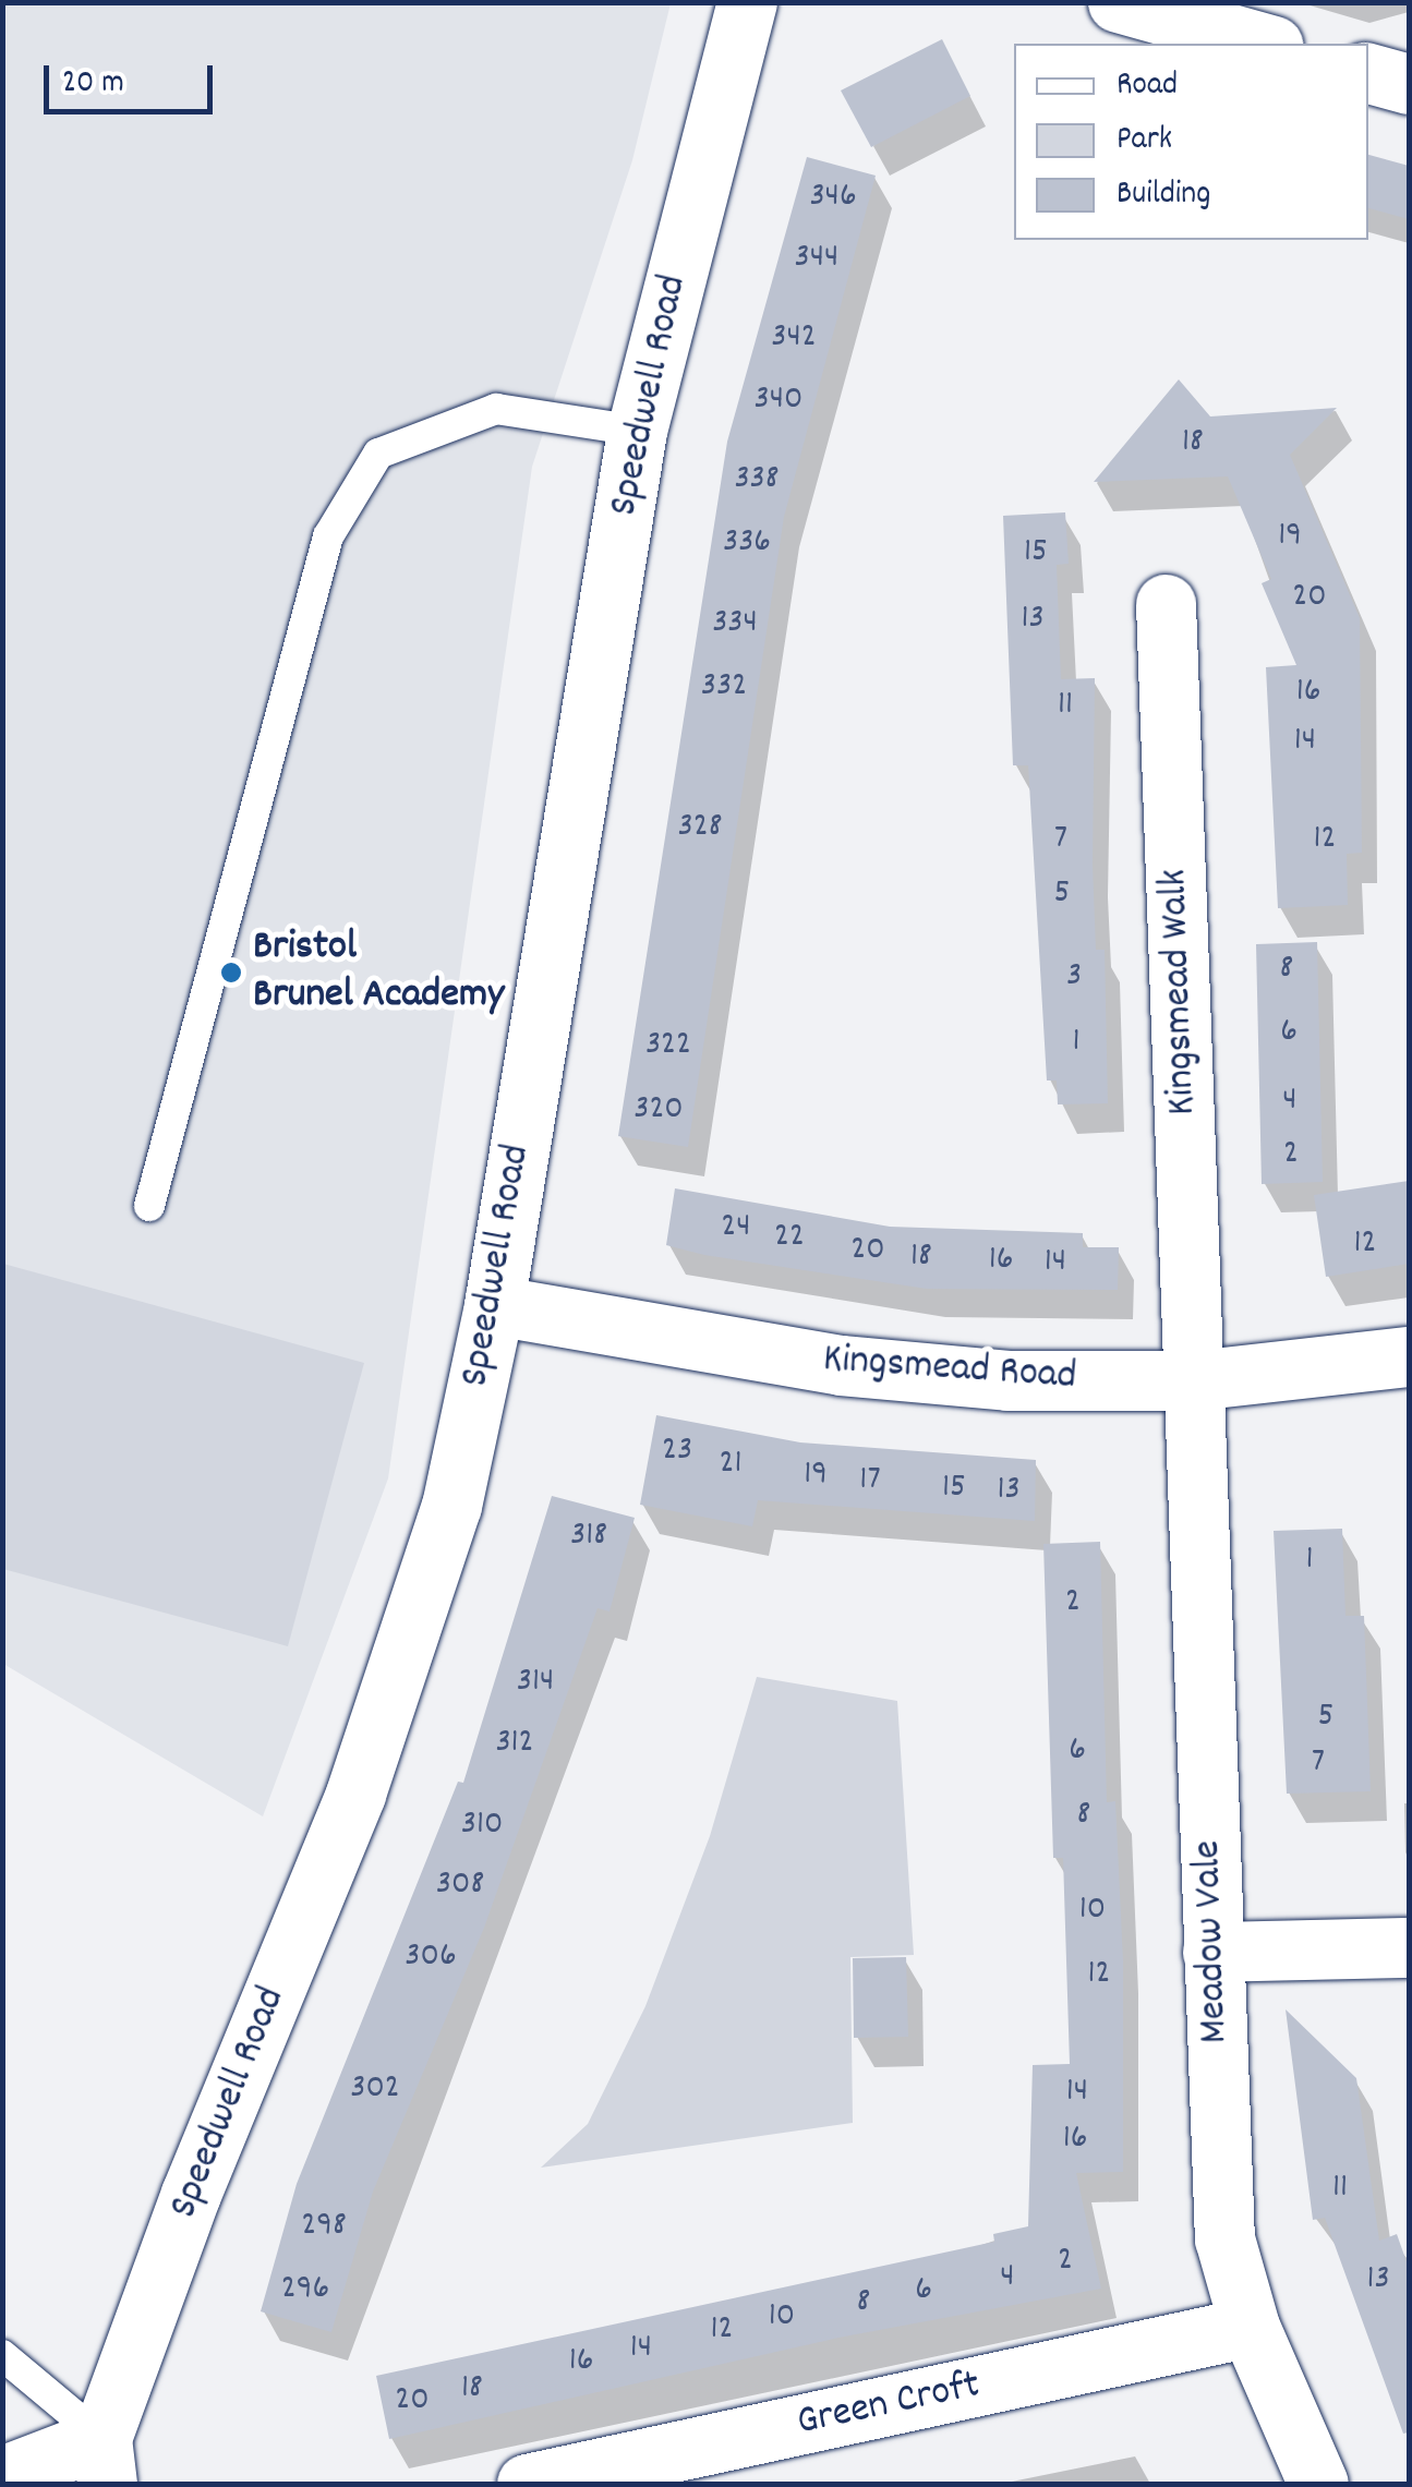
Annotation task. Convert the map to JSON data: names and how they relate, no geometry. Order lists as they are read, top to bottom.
{
  "streets": {
    "street": [
      "Speedwell Road",
      "Kingsmead Walk",
      "Kingsmead Road",
      "Meadow Vale",
      "Green Croft"
    ]
  },
  "crossings": [
    ["Speedwell Road", "Kingsmead Road"],
    ["Kingsmead Walk", "Kingsmead Road"],
    ["Kingsmead Walk", "Meadow Vale"],
    ["Kingsmead Road", "Meadow Vale"],
    ["Meadow Vale", "Green Croft"]
  ],
  "places": ["Bristol Brunel Academy"],
  "house_numbers": [
    "346",
    "344",
    "342",
    "340",
    "18",
    "338",
    "19",
    "336",
    "15",
    "20",
    "13",
    "334",
    "332",
    "16",
    "11",
    "14",
    "328",
    "7",
    "12",
    "5",
    "8",
    "3",
    "6",
    "1",
    "322",
    "4",
    "320",
    "2",
    "24",
    "22",
    "12",
    "20",
    "18",
    "16",
    "14",
    "23",
    "21",
    "19",
    "17",
    "15",
    "13",
    "318",
    "1",
    "2",
    "314",
    "5",
    "312",
    "6",
    "7",
    "8",
    "310",
    "308",
    "10",
    "306",
    "12",
    "302",
    "14",
    "16",
    "11",
    "298",
    "2",
    "4",
    "13",
    "296",
    "6",
    "8",
    "10",
    "12",
    "14",
    "16",
    "18",
    "20"
  ],
  "legend": ["Road", "Park", "Building"],
  "scale_bar": "20 m"
}
